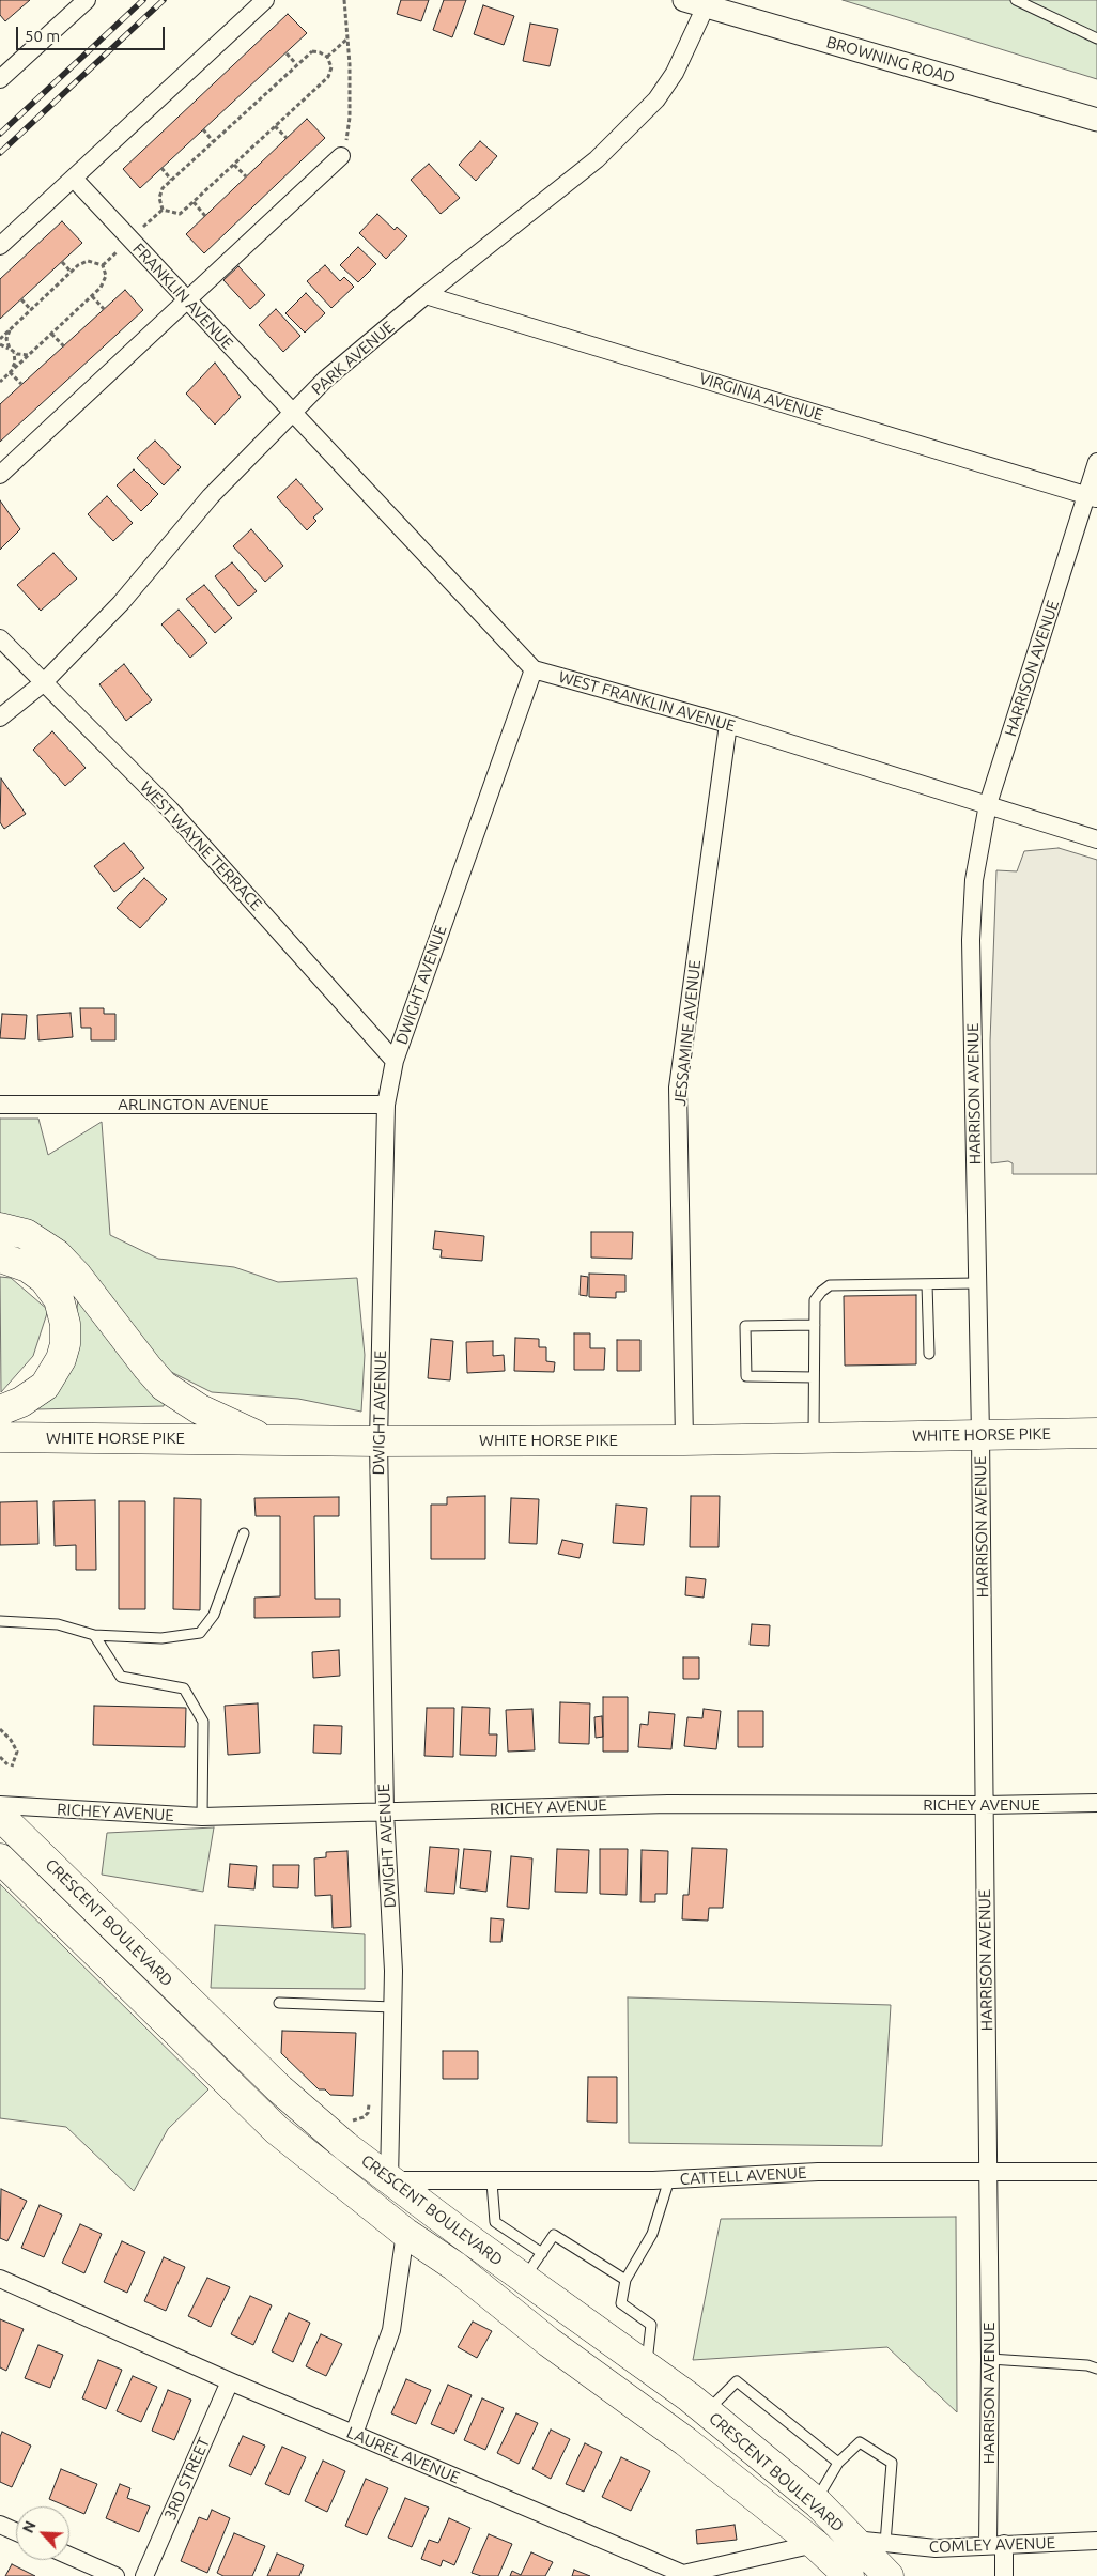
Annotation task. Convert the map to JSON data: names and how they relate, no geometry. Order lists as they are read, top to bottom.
{
  "streets": {
    "highway": ["WHITE HORSE PIKE", "CRESCENT BOULEVARD"],
    "street": [
      "BROWNING ROAD",
      "FRANKLIN AVENUE",
      "PARK AVENUE",
      "VIRGINIA AVENUE",
      "HARRISON AVENUE",
      "WEST FRANKLIN AVENUE",
      "WEST WAYNE TERRACE",
      "DWIGHT AVENUE",
      "JESSAMINE AVENUE",
      "ARLINGTON AVENUE",
      "RICHEY AVENUE",
      "CATTELL AVENUE",
      "LAUREL AVENUE",
      "3RD STREET",
      "COMLEY AVENUE"
    ]
  },
  "crossings": [
    ["BROWNING ROAD", "PARK AVENUE"],
    ["FRANKLIN AVENUE", "PARK AVENUE"],
    ["PARK AVENUE", "VIRGINIA AVENUE"],
    ["PARK AVENUE", "WEST WAYNE TERRACE"],
    ["VIRGINIA AVENUE", "HARRISON AVENUE"],
    ["HARRISON AVENUE", "WEST FRANKLIN AVENUE"],
    ["HARRISON AVENUE", "WHITE HORSE PIKE"],
    ["HARRISON AVENUE", "RICHEY AVENUE"],
    ["HARRISON AVENUE", "CATTELL AVENUE"],
    ["HARRISON AVENUE", "COMLEY AVENUE"],
    ["WEST FRANKLIN AVENUE", "DWIGHT AVENUE"],
    ["WEST FRANKLIN AVENUE", "JESSAMINE AVENUE"],
    ["WEST WAYNE TERRACE", "DWIGHT AVENUE"],
    ["DWIGHT AVENUE", "ARLINGTON AVENUE"],
    ["DWIGHT AVENUE", "WHITE HORSE PIKE"],
    ["DWIGHT AVENUE", "RICHEY AVENUE"],
    ["DWIGHT AVENUE", "CRESCENT BOULEVARD"],
    ["DWIGHT AVENUE", "CATTELL AVENUE"],
    ["JESSAMINE AVENUE", "WHITE HORSE PIKE"],
    ["CRESCENT BOULEVARD", "CATTELL AVENUE"],
    ["CRESCENT BOULEVARD", "LAUREL AVENUE"],
    ["CRESCENT BOULEVARD", "COMLEY AVENUE"],
    ["LAUREL AVENUE", "3RD STREET"]
  ],
  "scale_bar": "50 m",
  "north": "top left"
}
